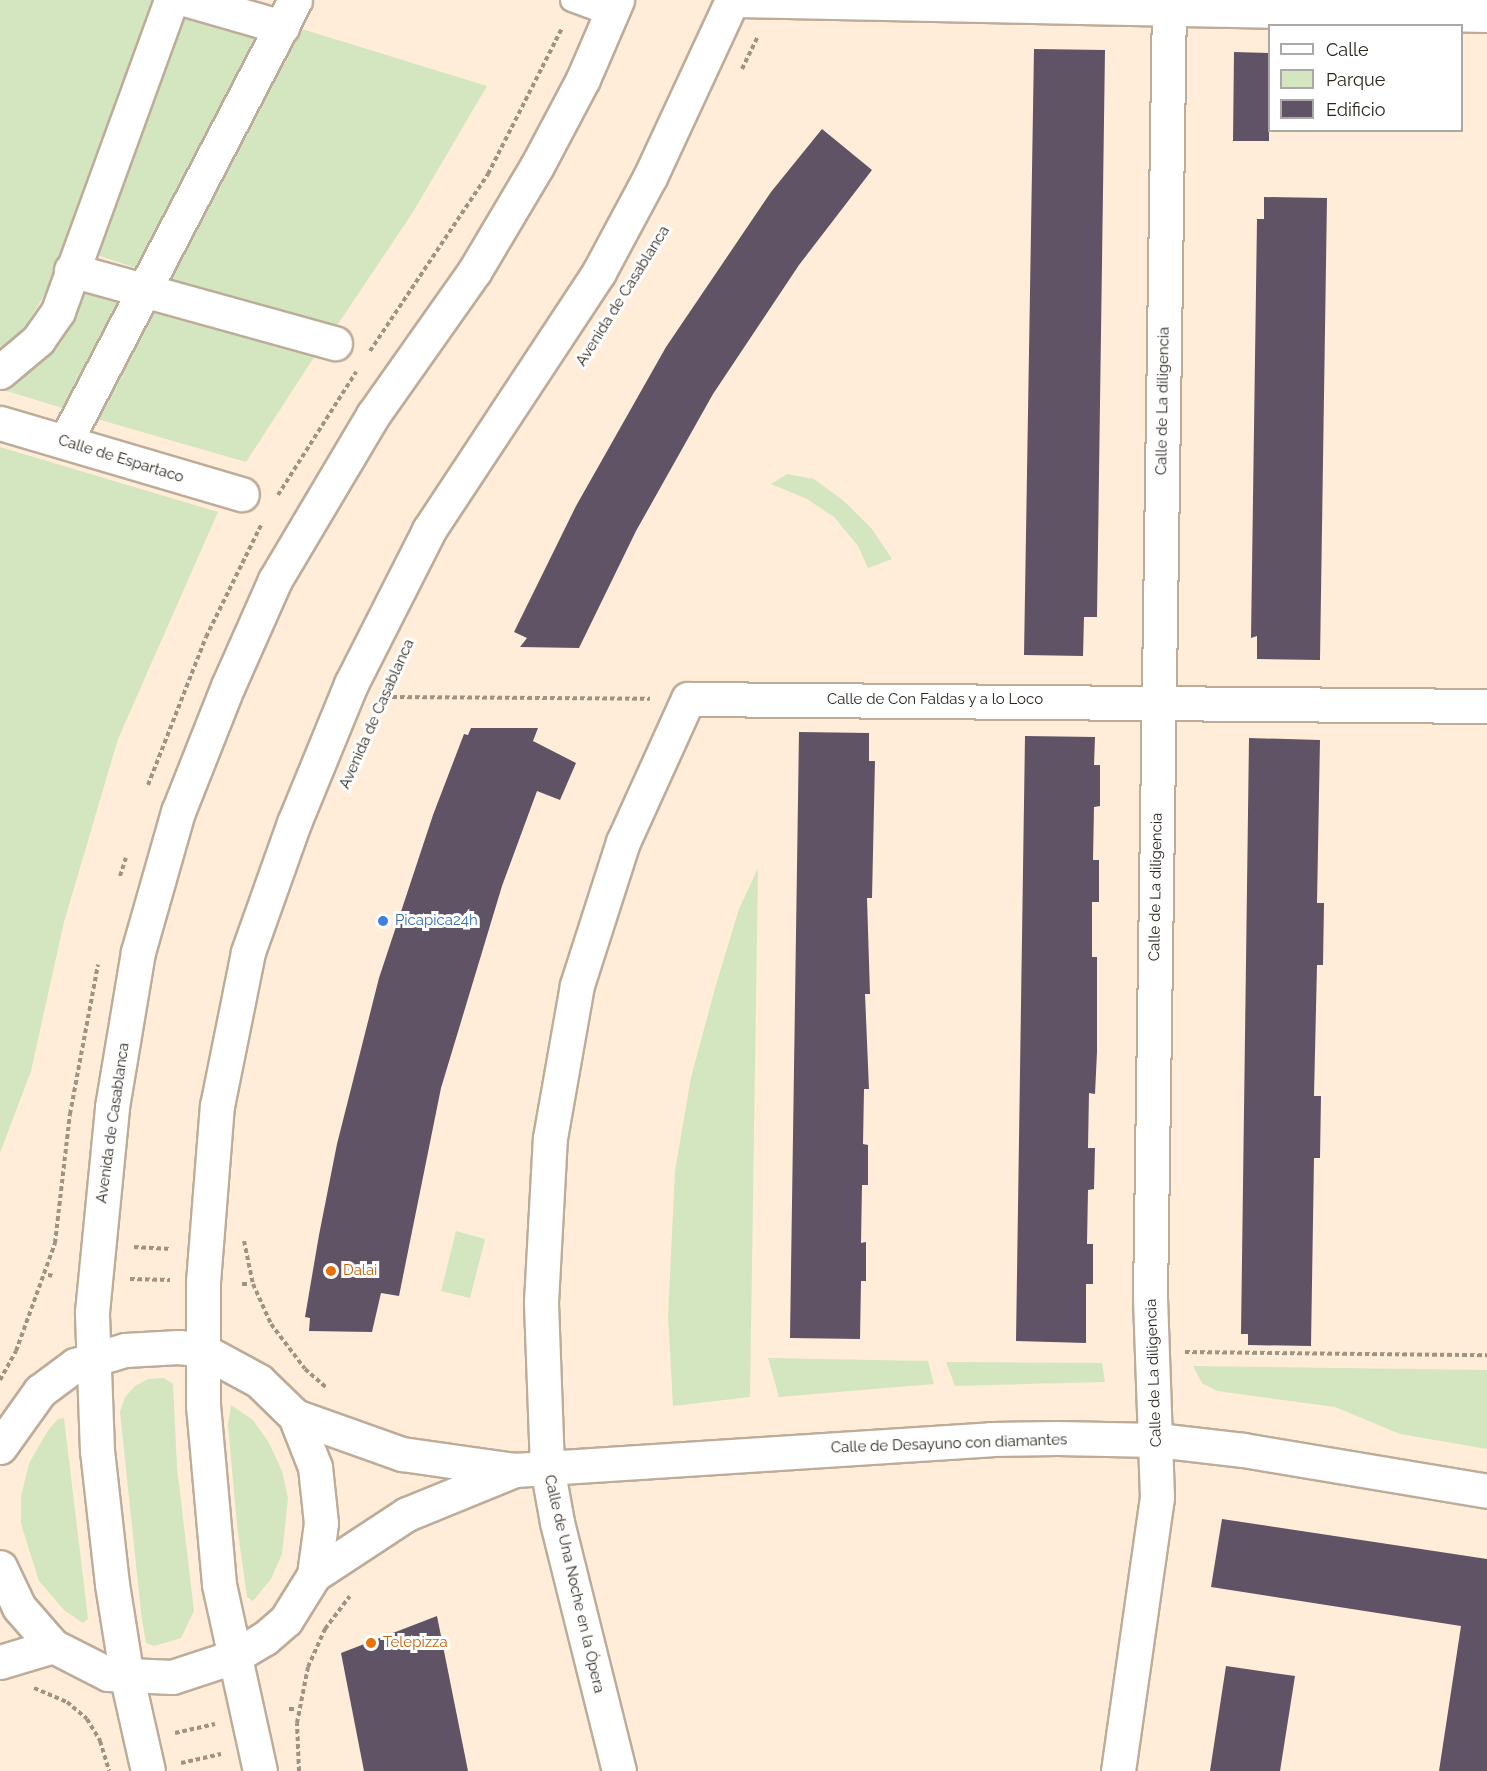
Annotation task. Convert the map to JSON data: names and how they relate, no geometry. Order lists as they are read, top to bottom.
{
  "streets": {
    "street": [
      "Avenida de Casablanca",
      "Calle de La diligencia",
      "Calle de Espartaco",
      "Calle de Con Faldas y a lo Loco",
      "Calle de Desayuno con diamantes",
      "Calle de Una Noche en la Ópera"
    ]
  },
  "crossings": [
    ["Calle de La diligencia", "Calle de Con Faldas y a lo Loco"],
    ["Calle de La diligencia", "Calle de Desayuno con diamantes"],
    ["Calle de Con Faldas y a lo Loco", "Calle de Una Noche en la Ópera"],
    ["Calle de Desayuno con diamantes", "Calle de Una Noche en la Ópera"]
  ],
  "places": ["Picapica24h", "Dalai", "Telepizza"],
  "legend": ["Calle", "Parque", "Edificio"]
}
